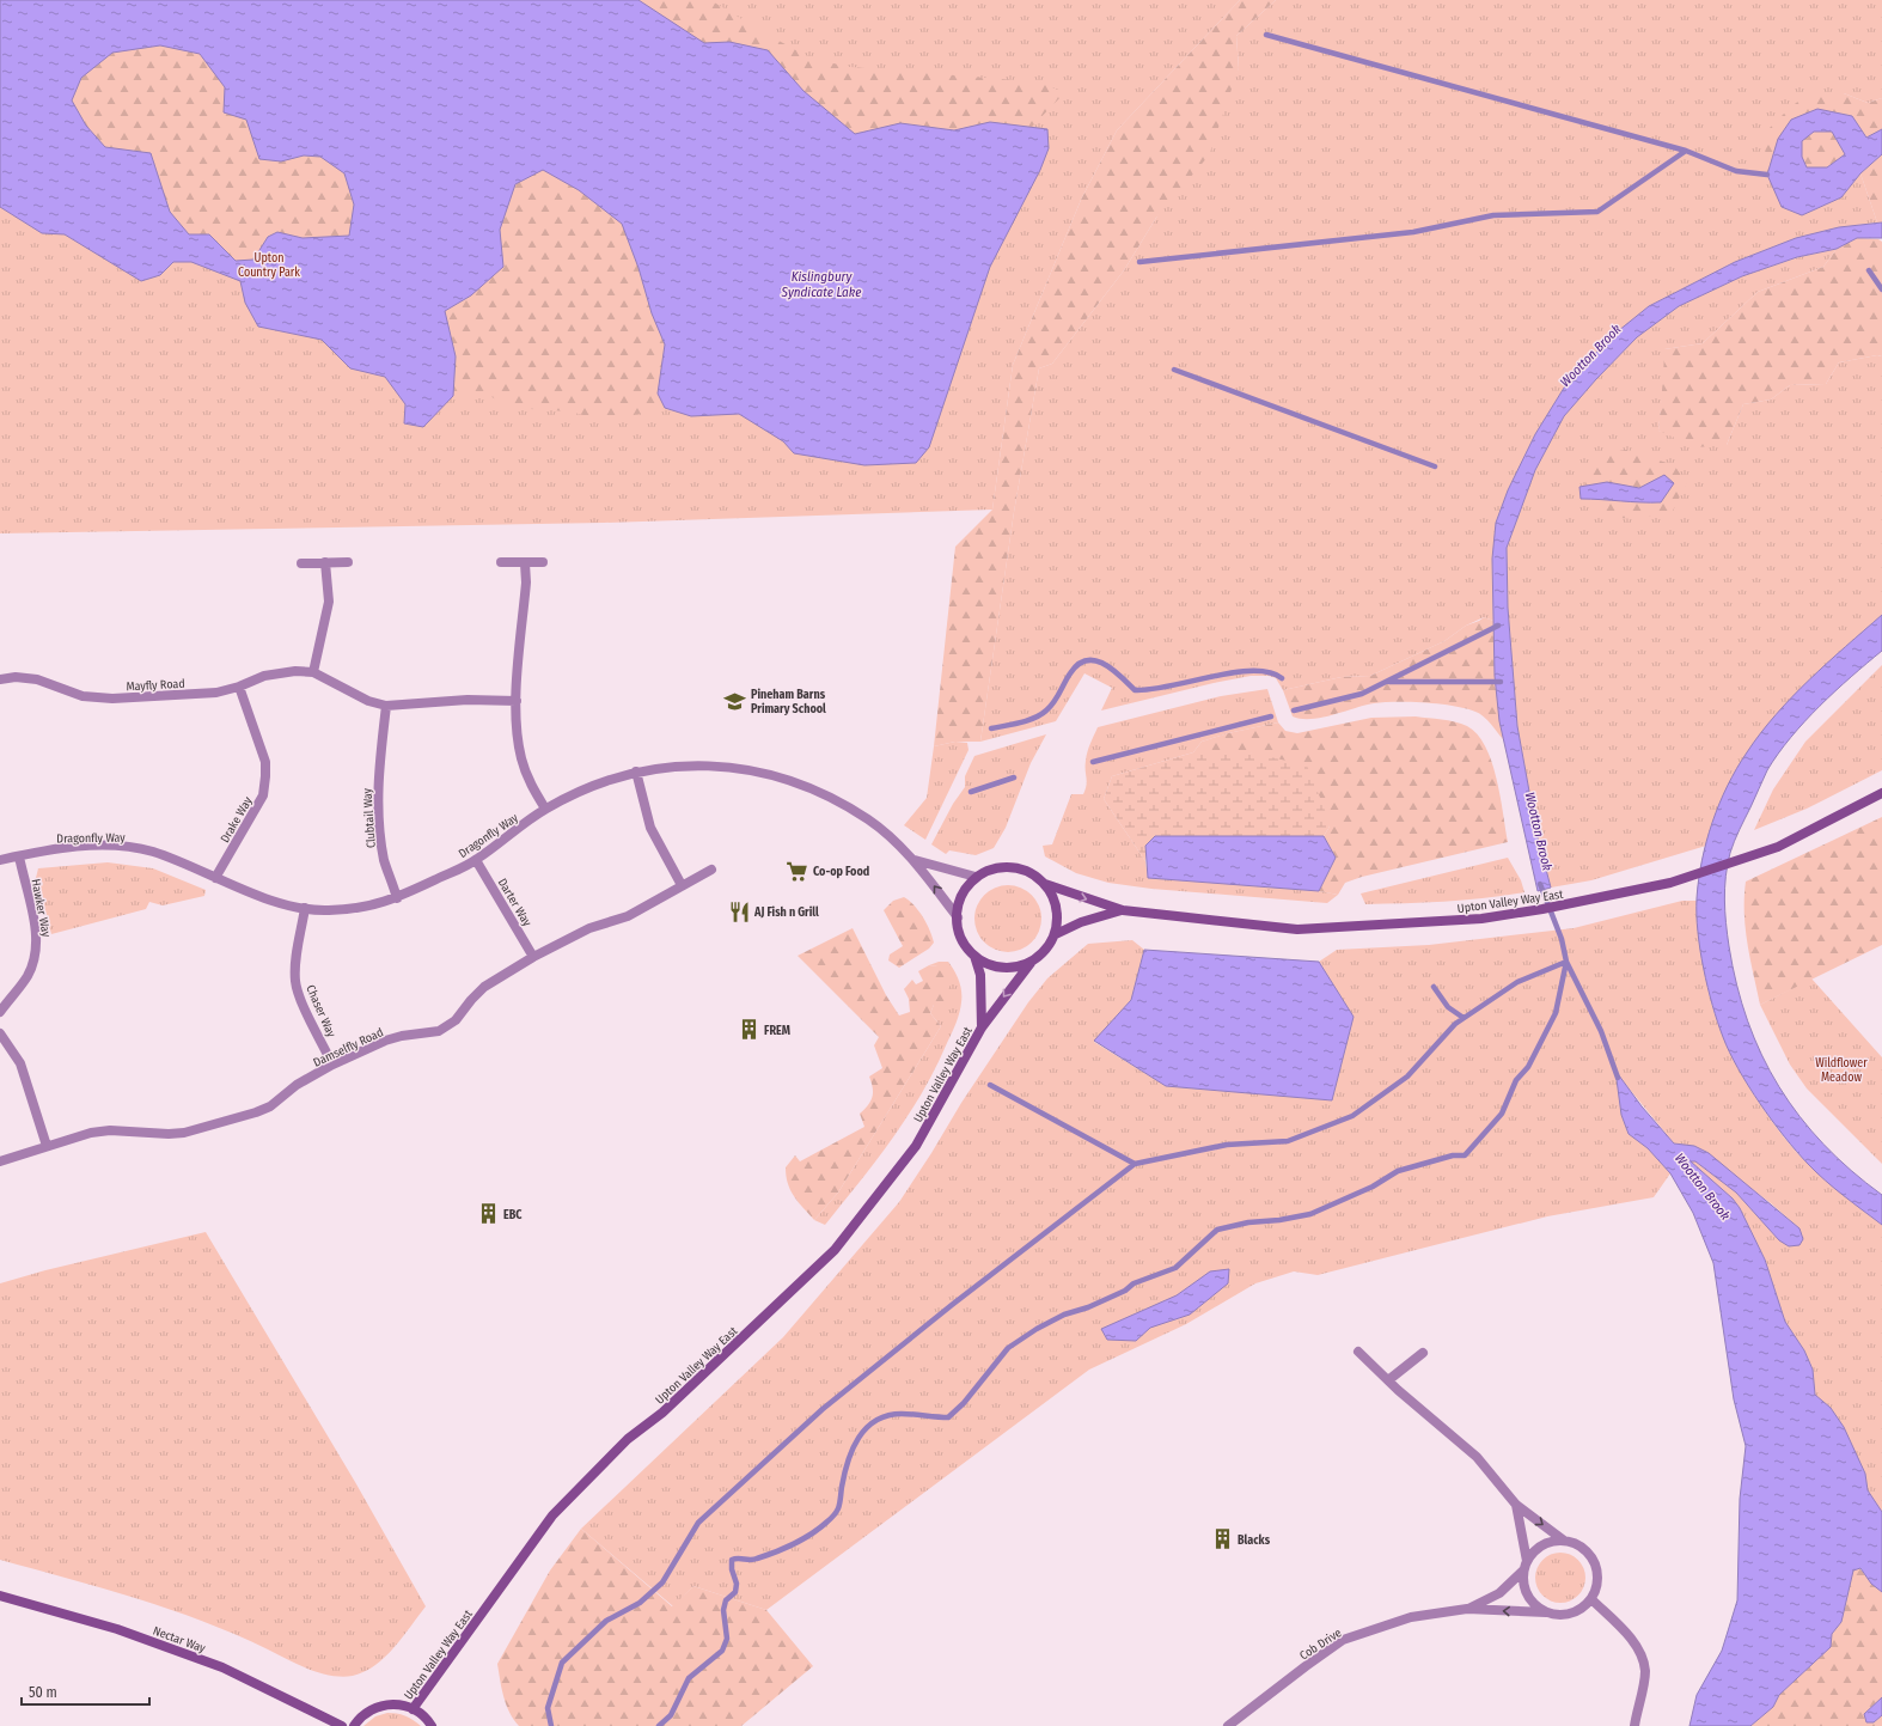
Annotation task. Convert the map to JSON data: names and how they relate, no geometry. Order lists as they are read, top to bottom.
{
  "streets": {
    "street": [
      "Mayfly Road",
      "Clubtail Way",
      "Drake Way",
      "Dragonfly Way",
      "Upton Valley Way East",
      "Darter Way",
      "Hawker Way",
      "Chaser Way",
      "Damselfly Road",
      "Nectar Way",
      "Cob Drive"
    ]
  },
  "crossings": [
    ["Mayfly Road", "Clubtail Way"],
    ["Mayfly Road", "Drake Way"],
    ["Clubtail Way", "Dragonfly Way"],
    ["Drake Way", "Dragonfly Way"],
    ["Dragonfly Way", "Upton Valley Way East"],
    ["Dragonfly Way", "Darter Way"],
    ["Dragonfly Way", "Hawker Way"],
    ["Dragonfly Way", "Chaser Way"],
    ["Darter Way", "Damselfly Road"],
    ["Chaser Way", "Damselfly Road"]
  ],
  "water": ["Kislingbury Syndicate Lake", "Wootton Brook"],
  "parks": ["Upton Country Park", "Wildflower Meadow"],
  "places": {
    "school or university": ["Pineham Barns Primary School"],
    "supermarket": ["Co-op Food"],
    "restaurant": ["AJ Fish n Grill"],
    "building": ["FREM", "EBC", "Blacks"]
  },
  "scale_bar": "50 m"
}
